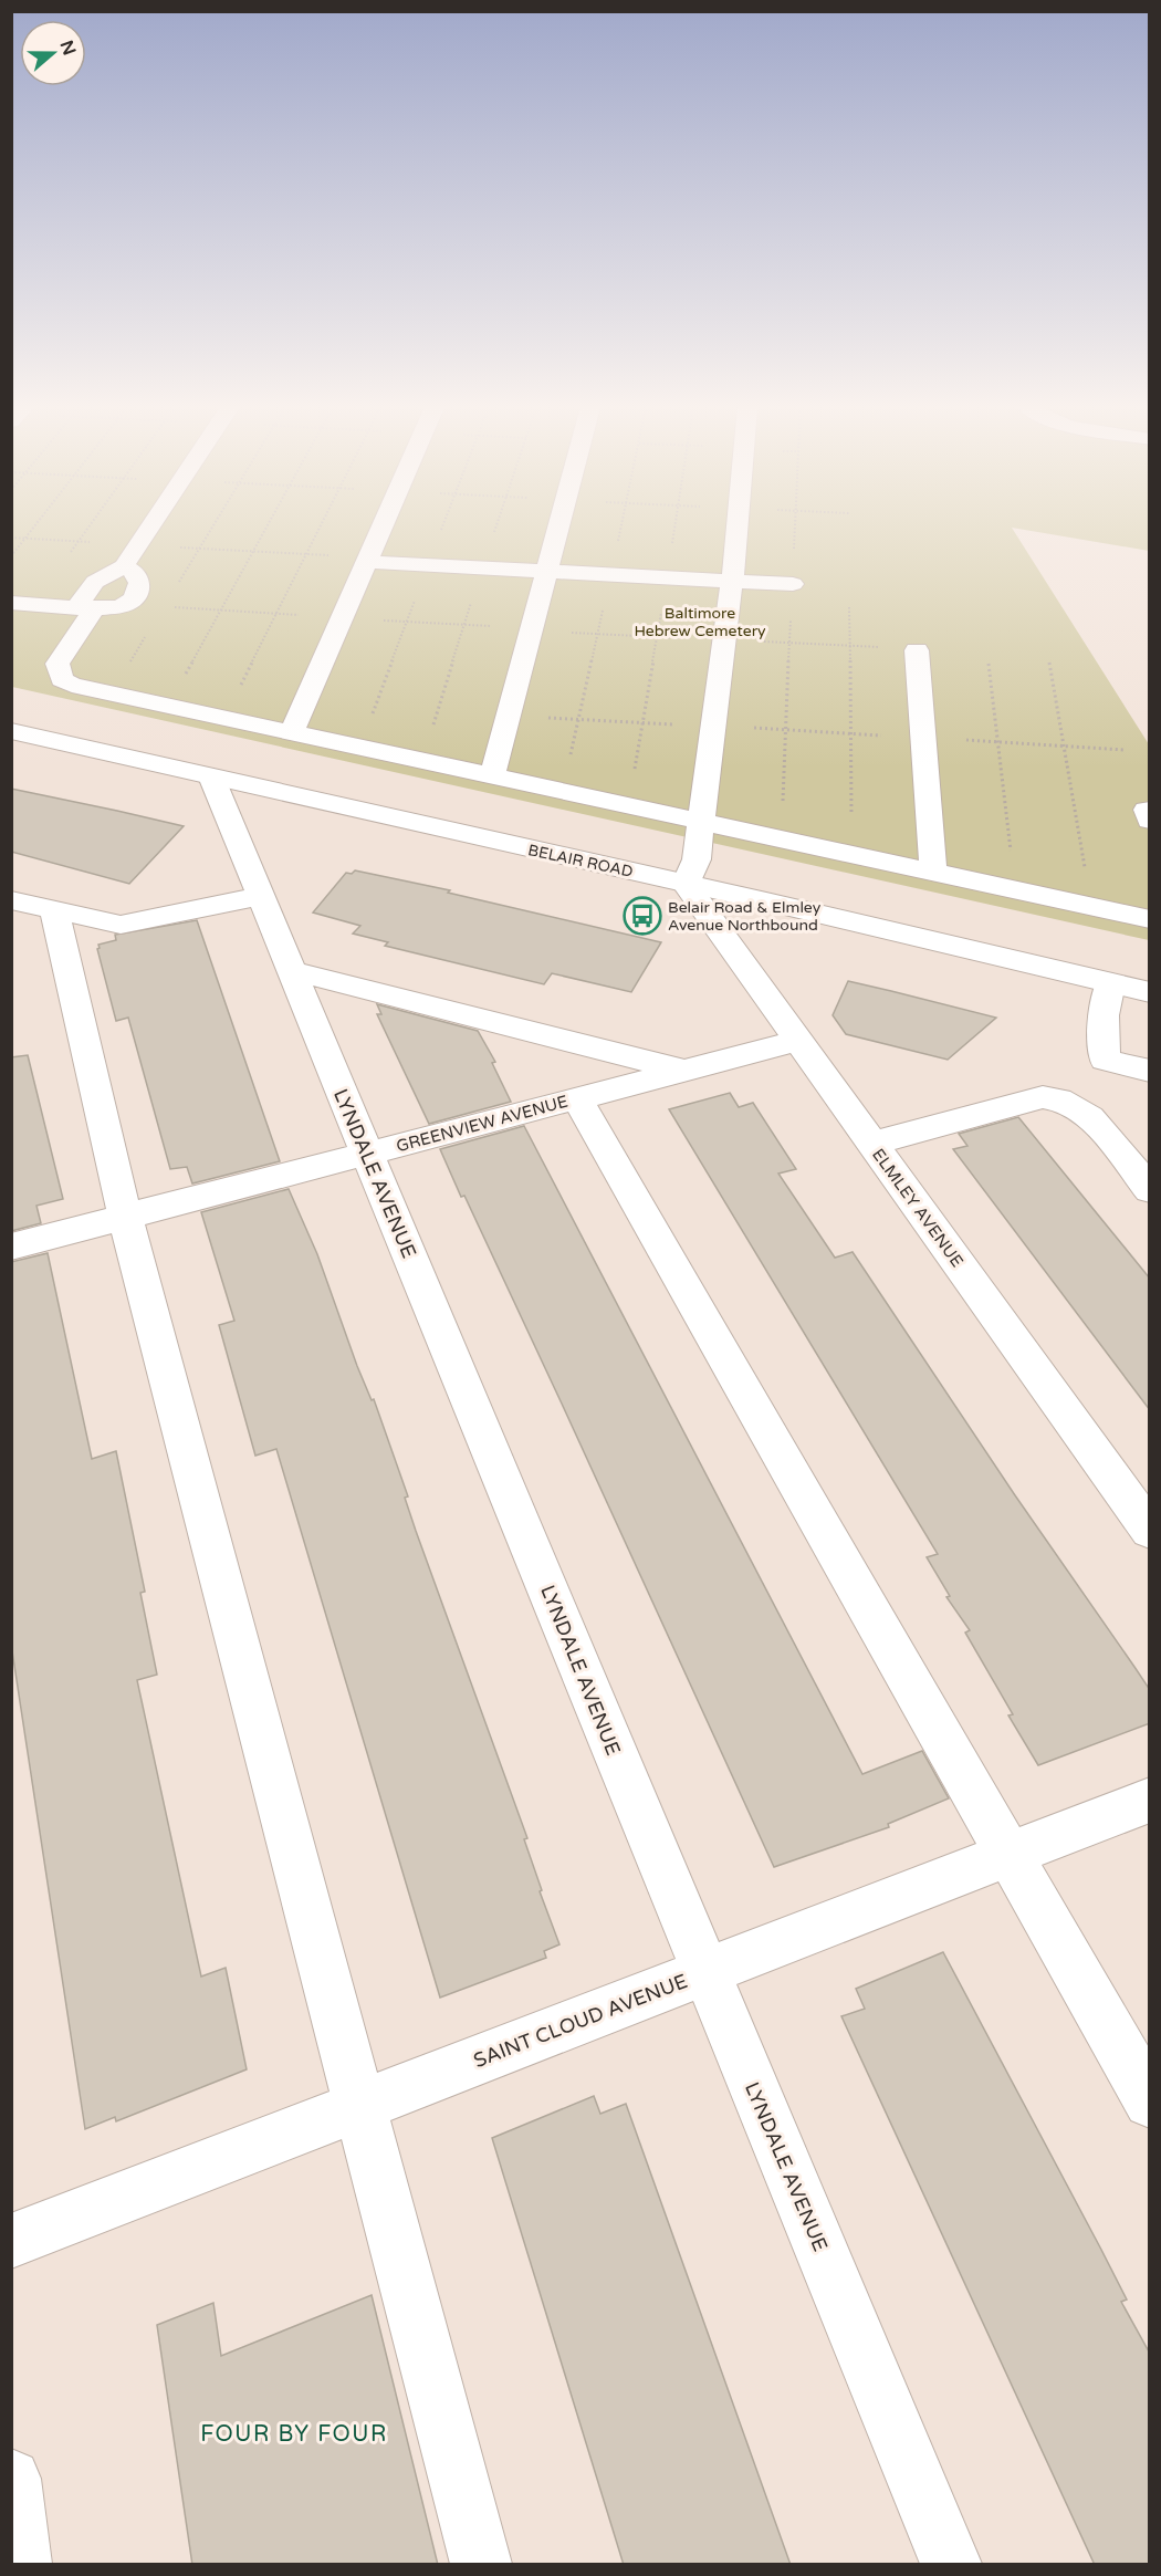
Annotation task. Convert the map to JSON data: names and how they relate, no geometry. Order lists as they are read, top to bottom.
{
  "streets": {
    "street": [
      "BELAIR ROAD",
      "GREENVIEW AVENUE",
      "LYNDALE AVENUE",
      "ELMLEY AVENUE",
      "SAINT CLOUD AVENUE"
    ]
  },
  "crossings": [
    ["BELAIR ROAD", "LYNDALE AVENUE"],
    ["BELAIR ROAD", "ELMLEY AVENUE"],
    ["GREENVIEW AVENUE", "LYNDALE AVENUE"],
    ["GREENVIEW AVENUE", "ELMLEY AVENUE"],
    ["LYNDALE AVENUE", "SAINT CLOUD AVENUE"]
  ],
  "districts": ["FOUR BY FOUR"],
  "parks": ["Baltimore Hebrew Cemetery"],
  "places": {
    "bus stop": ["Belair Road & Elmley Avenue Northbound"]
  },
  "north": "right"
}
